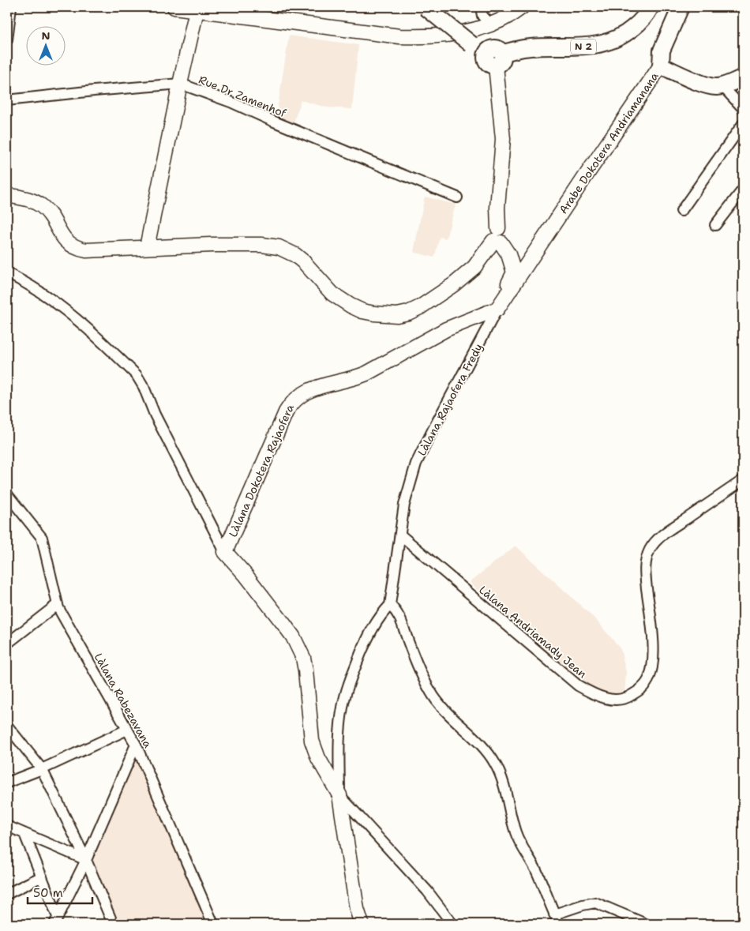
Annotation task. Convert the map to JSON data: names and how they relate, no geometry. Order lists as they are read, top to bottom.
{
  "streets": {
    "main road": ["N 2", "Arabe Dokotera Andriamanana"],
    "street": [
      "Rue Dr Zamenhof",
      "Làlana Rajaofera Fredy",
      "Làlana Dokotera Rajaofera",
      "Làlana Andriamady Jean",
      "Làlana Rabezavana"
    ]
  },
  "crossings": [
    ["Arabe Dokotera Andriamanana", "Làlana Rajaofera Fredy"],
    ["Làlana Rajaofera Fredy", "Làlana Dokotera Rajaofera"],
    ["Làlana Rajaofera Fredy", "Làlana Andriamady Jean"]
  ],
  "scale_bar": "50 m",
  "north": "top"
}
